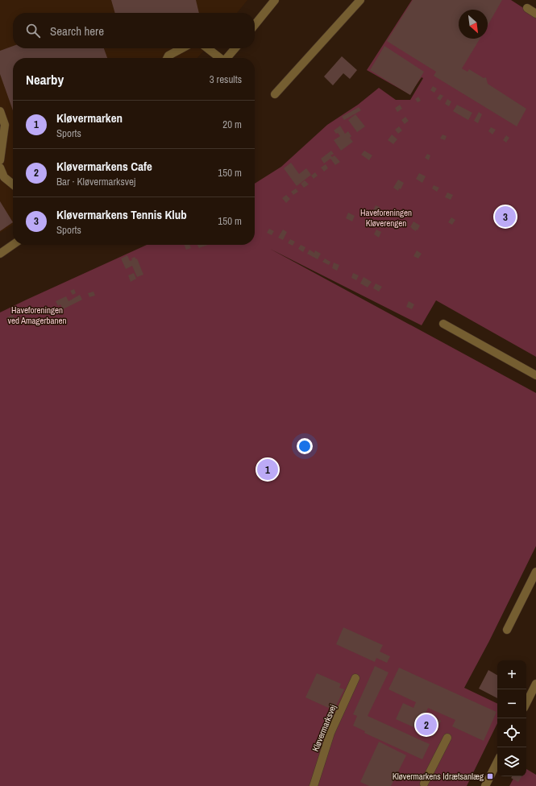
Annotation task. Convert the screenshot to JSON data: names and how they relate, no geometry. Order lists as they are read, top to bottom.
{
  "streets": {
    "street": ["Kløvermarksvej"]
  },
  "parks": ["Haveforeningen Kløverengen", "Haveforeningen ved Amagerbanen"],
  "places": {
    "transit": ["Kløvermarkens Idrætsanlæg"]
  },
  "north": "bottom right",
  "page": {
    "search": "Search here",
    "heading": ["Nearby", "3 results"],
    "list": [
      {
        "mark": "1",
        "name": "Kløvermarken",
        "note": "Sports",
        "value": "20 m"
      },
      {
        "mark": "2",
        "name": "Kløvermarkens Cafe",
        "note": "Bar · Kløvermarksvej",
        "value": "150 m"
      },
      {
        "mark": "3",
        "name": "Kløvermarkens Tennis Klub",
        "note": "Sports",
        "value": "150 m"
      }
    ],
    "pins": ["3", "1", "2"],
    "map_buttons": ["+", "−"]
  }
}
